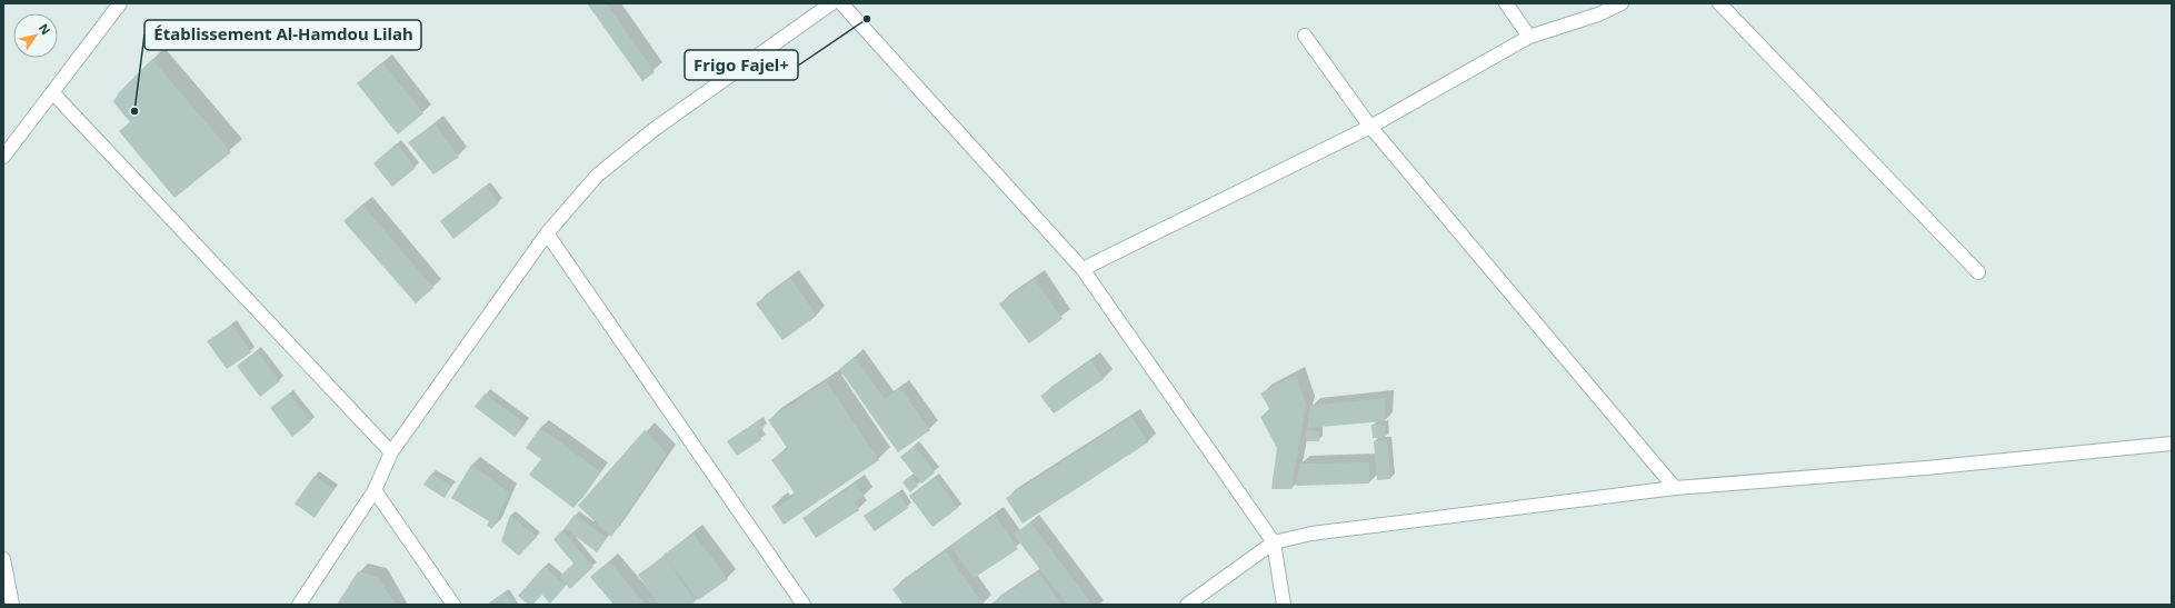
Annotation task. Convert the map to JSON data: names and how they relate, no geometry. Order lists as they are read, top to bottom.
{
  "places": ["Frigo Fajel+", "Établissement Al-Hamdou Lilah"],
  "north": "top right"
}
